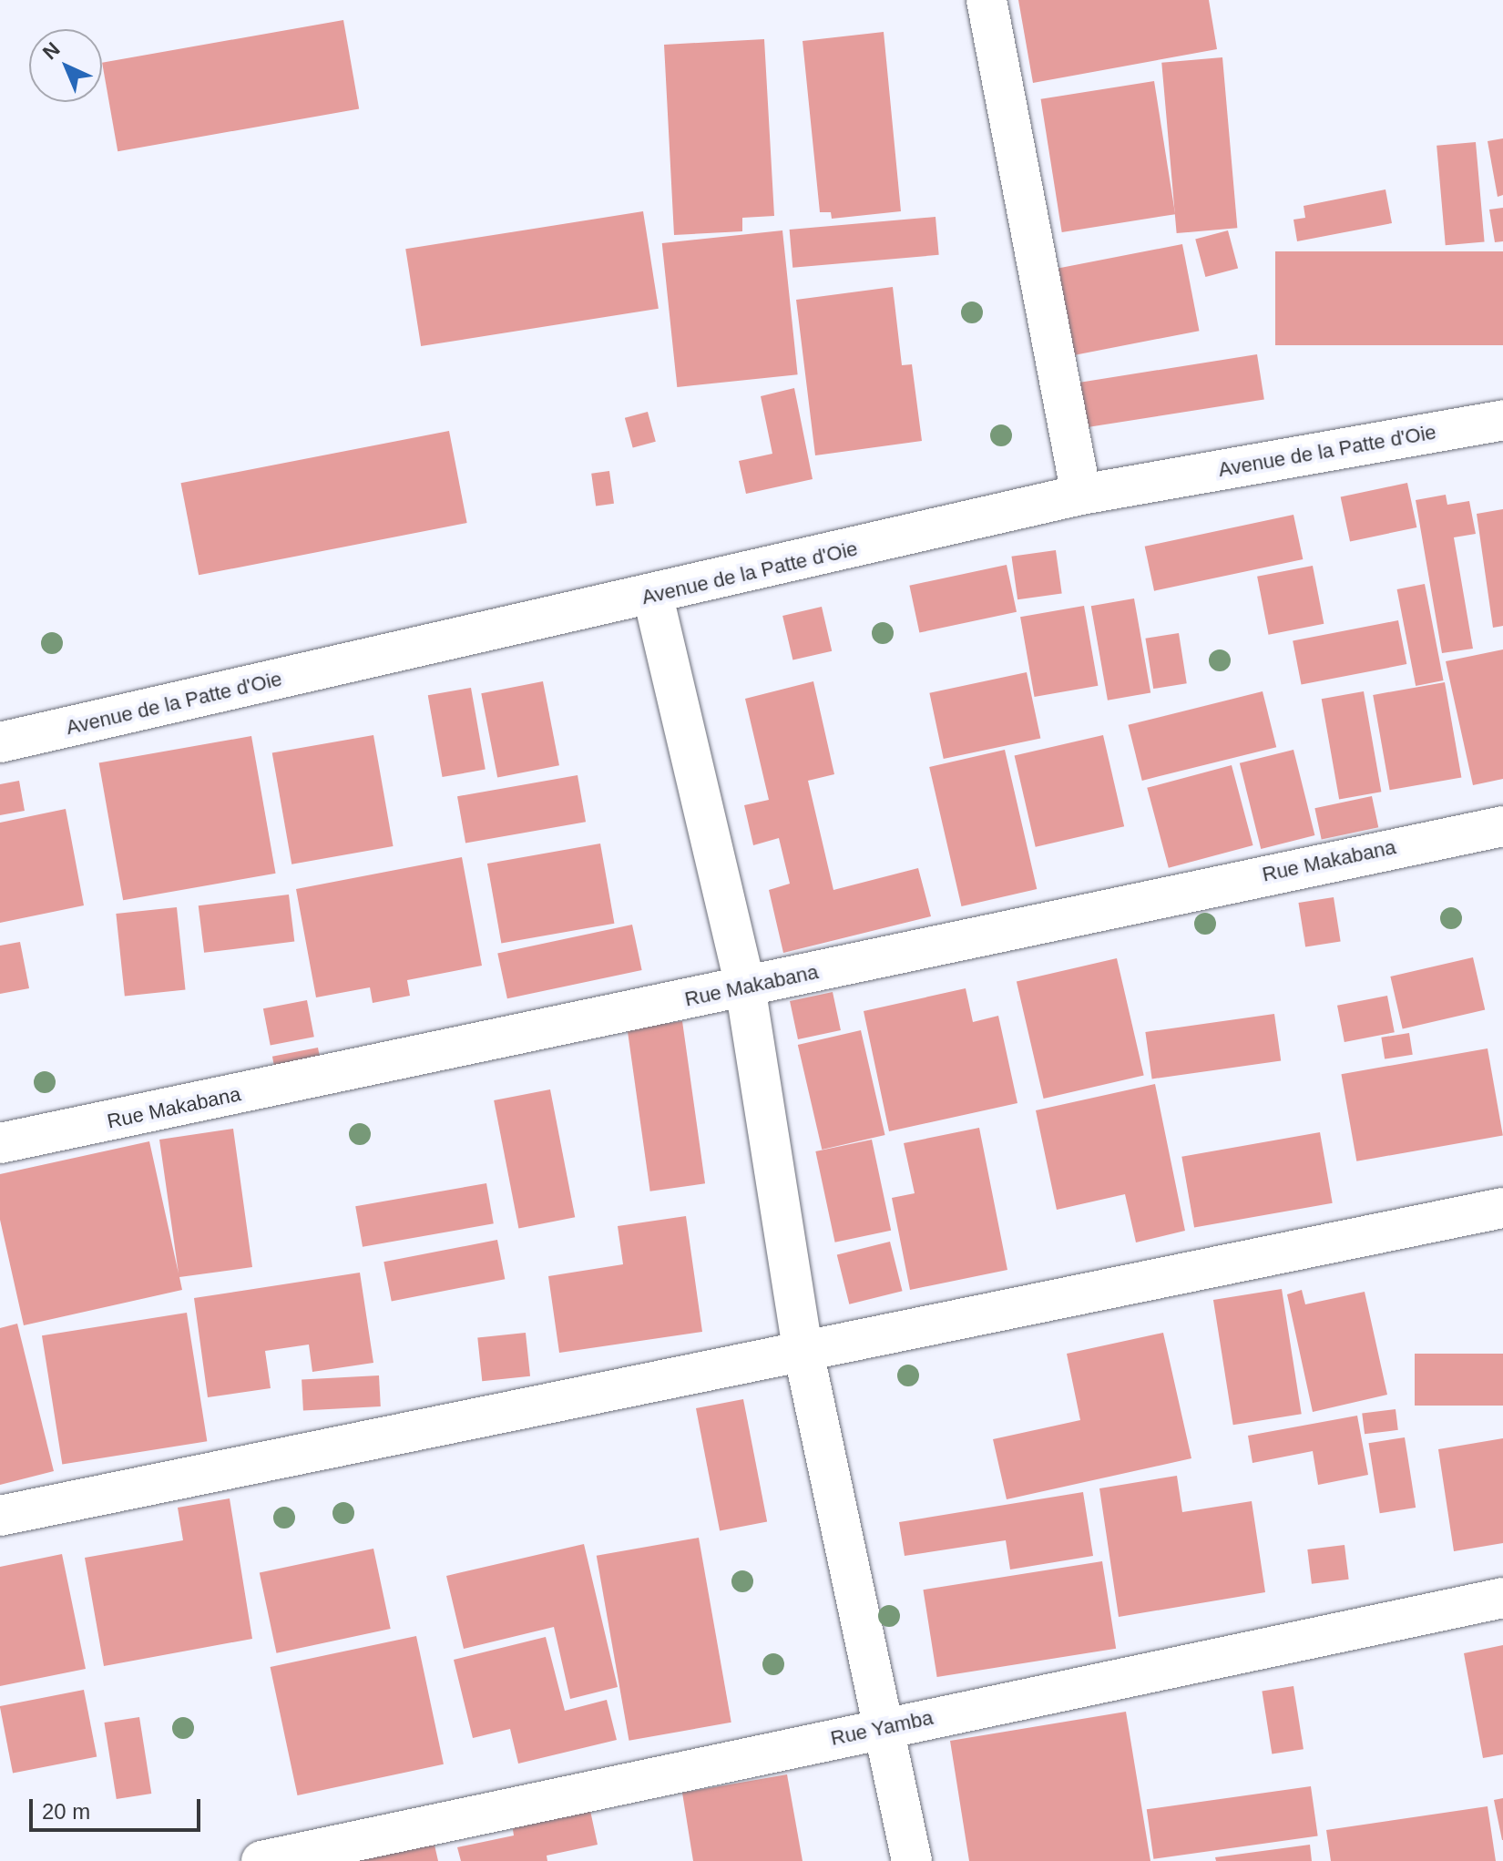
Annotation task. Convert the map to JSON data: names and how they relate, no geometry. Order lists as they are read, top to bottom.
{
  "streets": {
    "street": ["Avenue de la Patte d'Oie", "Rue Makabana", "Rue Yamba"]
  },
  "scale_bar": "20 m",
  "north": "top left"
}
